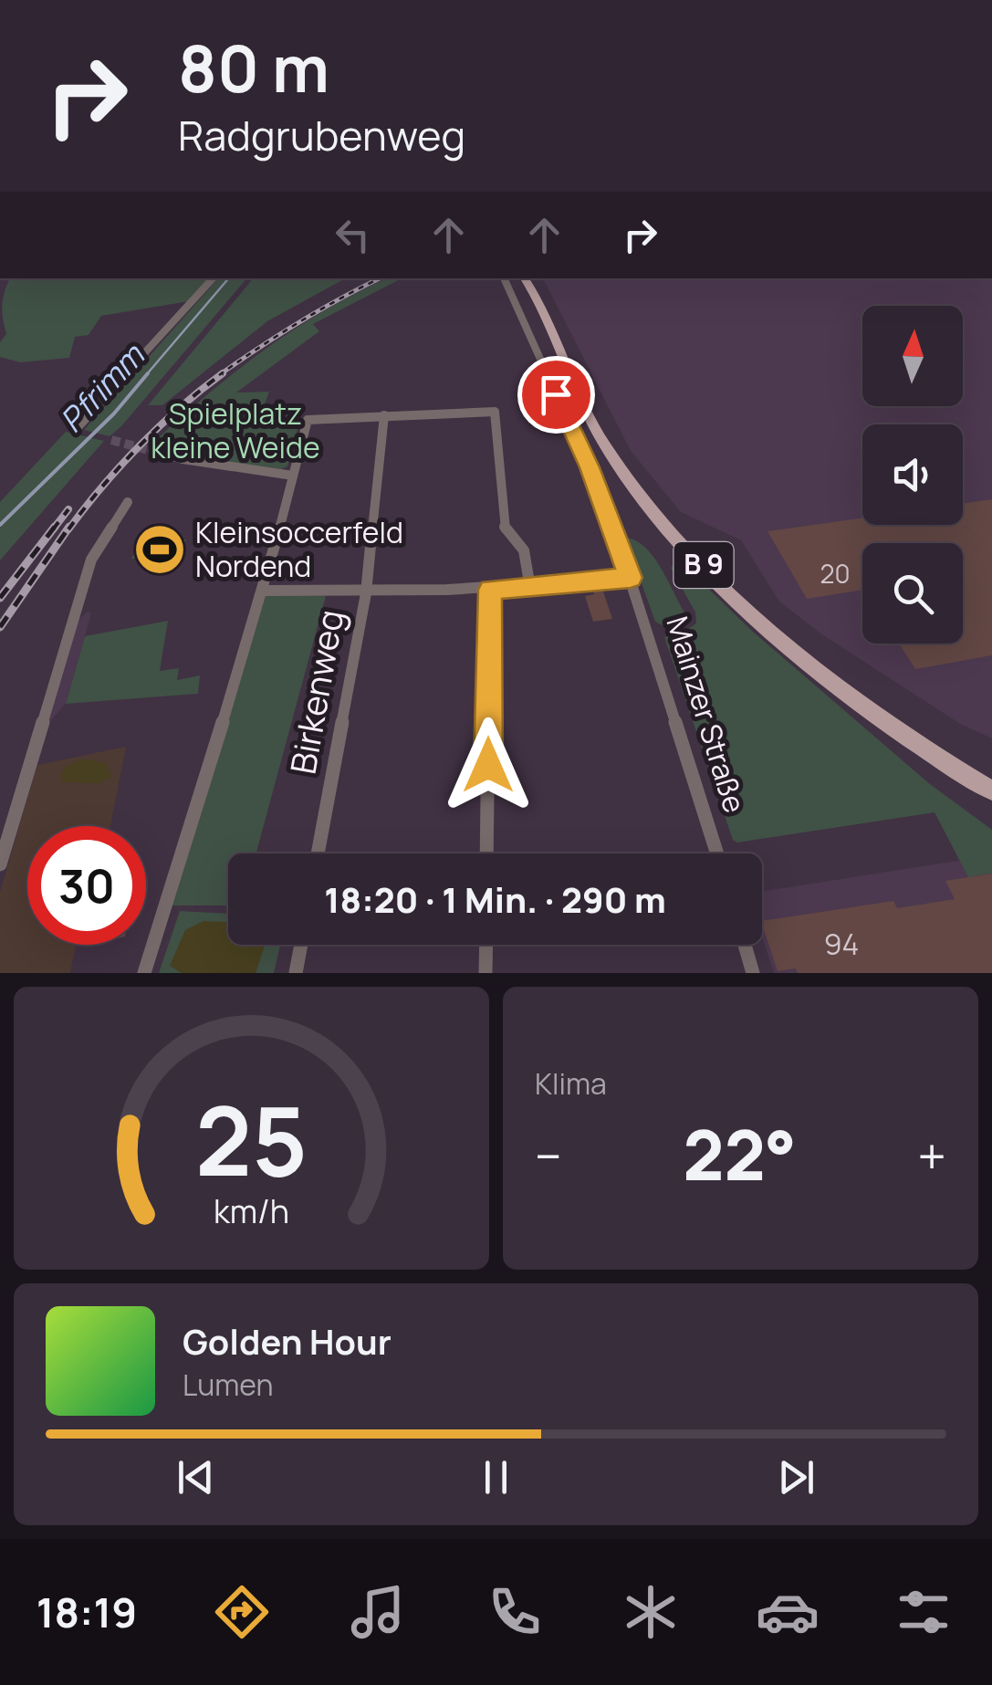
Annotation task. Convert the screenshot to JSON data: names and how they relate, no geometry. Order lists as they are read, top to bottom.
{
  "streets": {
    "main road": ["B 9", "Mainzer Straße"],
    "street": ["Birkenweg"]
  },
  "water": ["Pfrimm"],
  "parks": ["Spielplatz kleine Weide"],
  "places": {
    "sports": ["Kleinsoccerfeld Nordend"]
  },
  "house_numbers": ["20", "94"],
  "north": "top",
  "page": {
    "turn": ["80 m", "Radgrubenweg"],
    "limit": "30",
    "trip": "18:20 · 1 Min. · 290 m",
    "tile": "Klima",
    "heat": ["−", "22°", "+"],
    "song": ["Golden Hour", "Lumen"],
    "tabs": "18:19",
    "gauge": ["25", "km/h"]
  }
}
